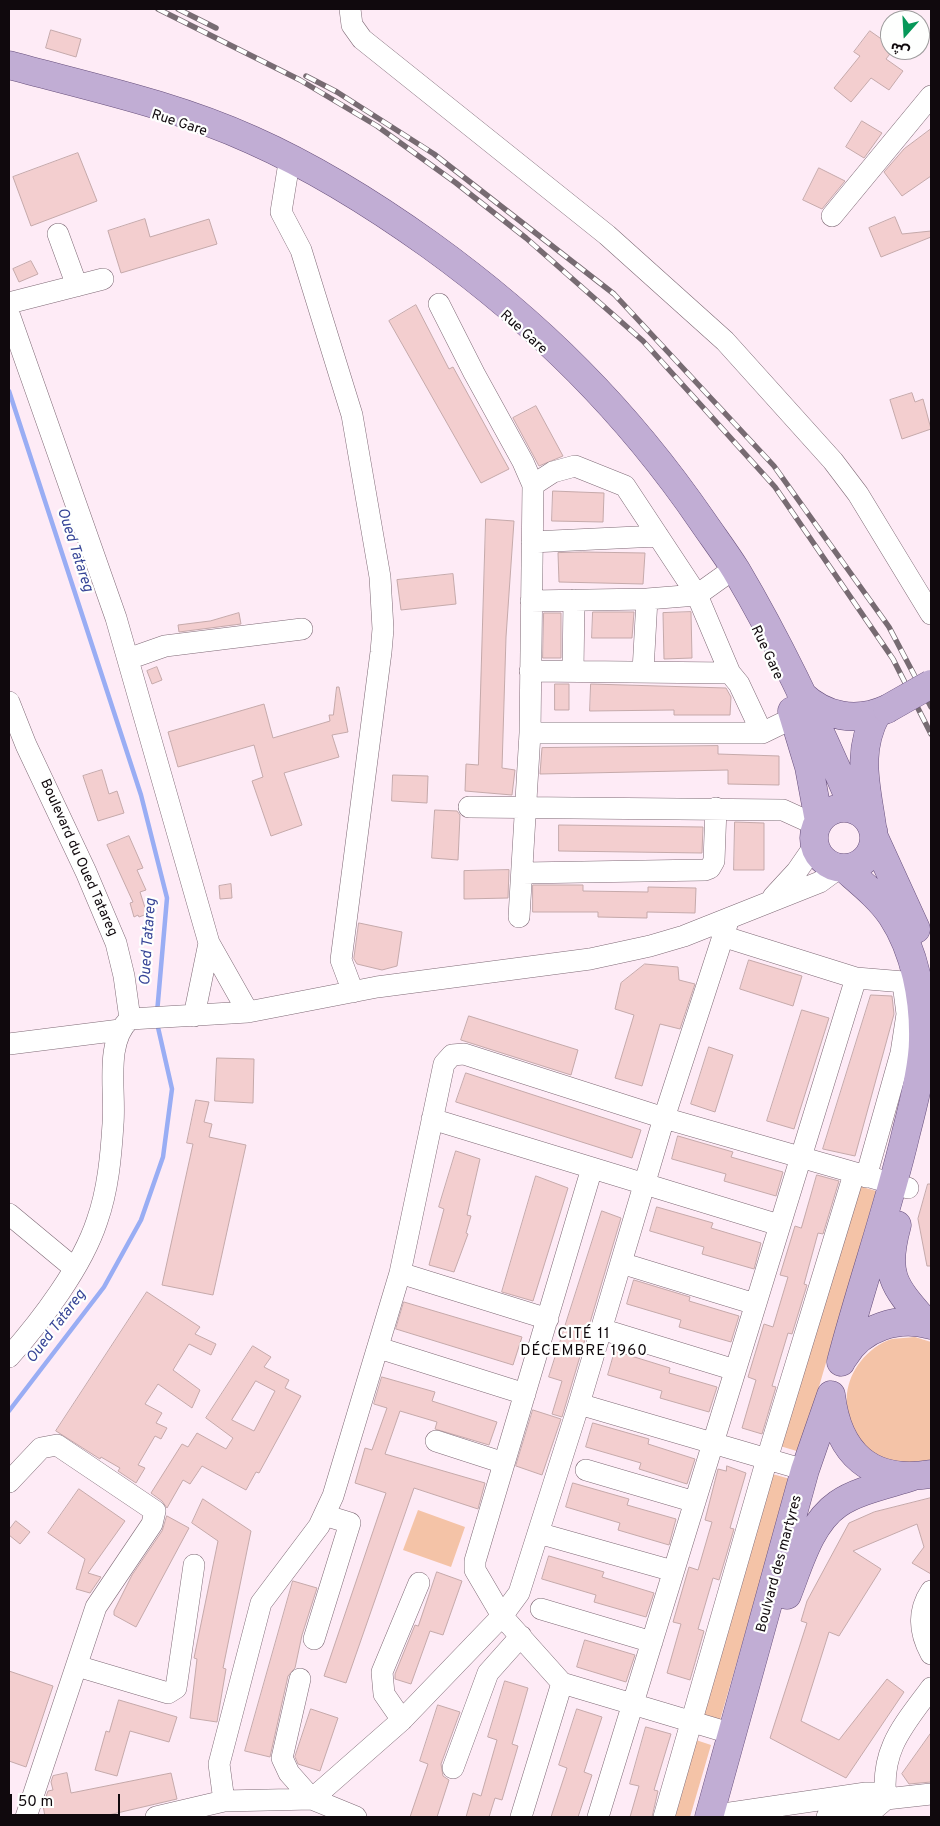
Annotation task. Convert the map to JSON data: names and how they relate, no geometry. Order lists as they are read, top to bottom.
{
  "streets": {
    "main road": ["Rue Gare", "Boulvard des martyres"],
    "street": ["Boulevard du Oued Tatareg"]
  },
  "districts": ["CITÉ 11 DÉCEMBRE 1960"],
  "water": ["Oued Tatareg"],
  "scale_bar": "50 m",
  "north": "bottom"
}
